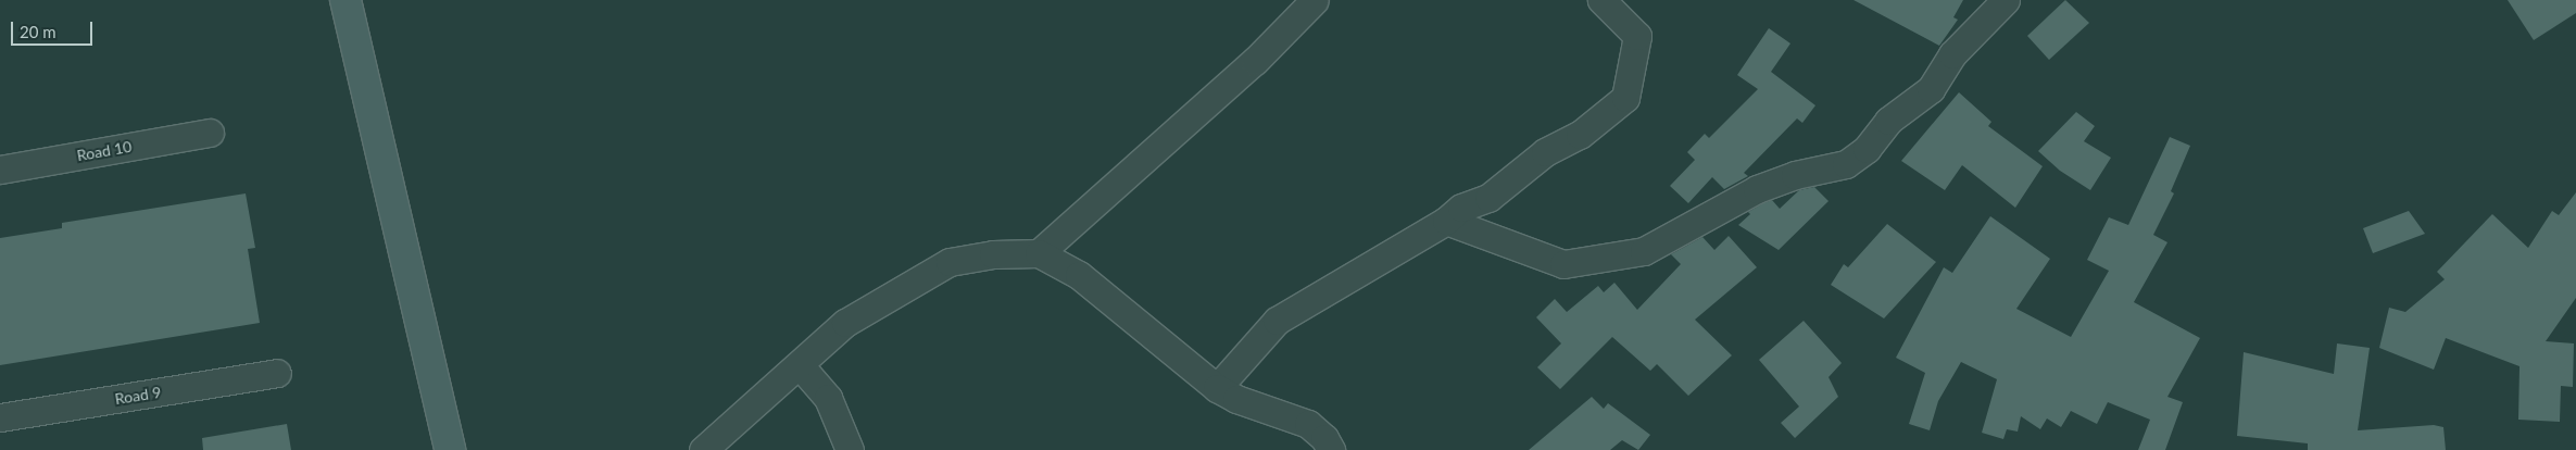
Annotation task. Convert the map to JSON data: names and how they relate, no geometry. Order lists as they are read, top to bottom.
{
  "streets": {
    "street": ["Road 10", "Road 9"]
  },
  "scale_bar": "20 m"
}
